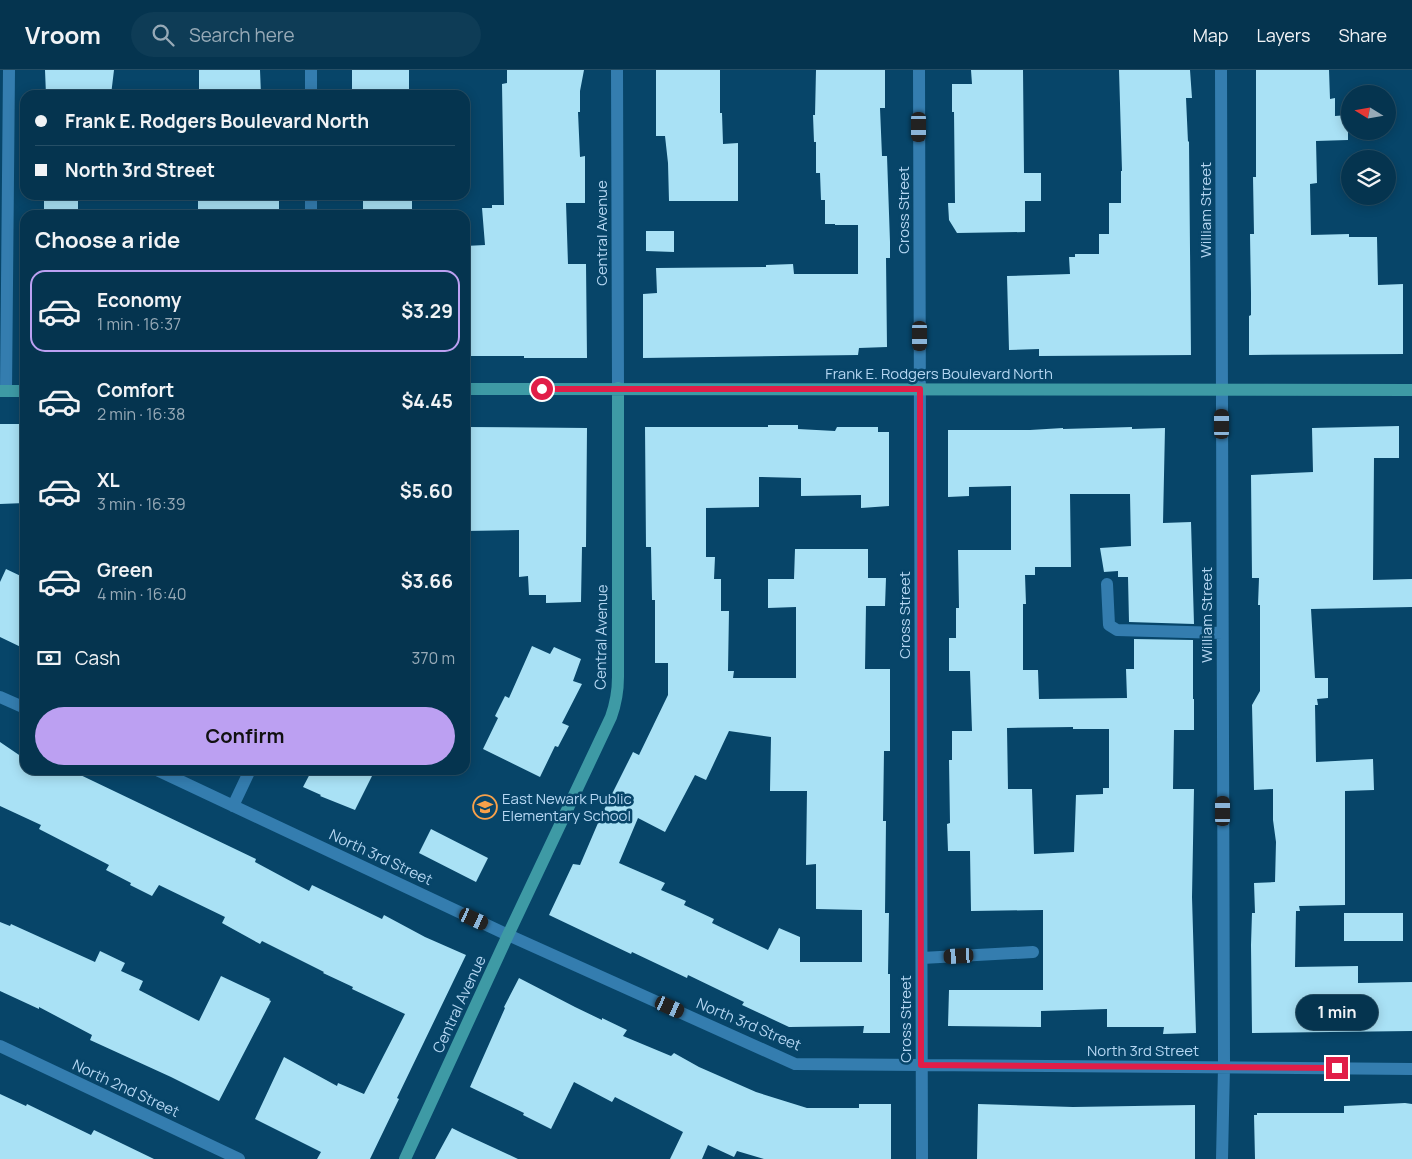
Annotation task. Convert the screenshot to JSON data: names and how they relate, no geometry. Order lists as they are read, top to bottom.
{
  "streets": {
    "main road": ["Central Avenue", "Frank E. Rodgers Boulevard North"],
    "street": [
      "Cross Street",
      "William Street",
      "North 3rd Street",
      "North 2nd Street"
    ]
  },
  "crossings": [
    ["Cross Street", "Frank E. Rodgers Boulevard North"],
    ["Cross Street", "North 3rd Street"],
    ["William Street", "Frank E. Rodgers Boulevard North"],
    ["William Street", "North 3rd Street"],
    ["Central Avenue", "Frank E. Rodgers Boulevard North"],
    ["Central Avenue", "North 3rd Street"]
  ],
  "places": {
    "school or university": ["East Newark Public Elementary School"]
  },
  "north": "left",
  "page": {
    "header": "Vroom",
    "search": "Search here",
    "nav": ["Map", "Layers", "Share"],
    "banner": ["Frank E. Rodgers Boulevard North", "North 3rd Street"],
    "heading": "Choose a ride",
    "list": [
      {
        "name": "Economy",
        "note": "1 min · 16:37",
        "value": "$3.29"
      },
      {
        "name": "Comfort",
        "note": "2 min · 16:38",
        "value": "$4.45"
      },
      {
        "name": "XL",
        "note": "3 min · 16:39",
        "value": "$5.60"
      },
      {
        "name": "Green",
        "note": "4 min · 16:40",
        "value": "$3.66"
      }
    ],
    "pay": ["Cash", "370 m"],
    "buttons": "Confirm",
    "bubble": "1 min"
  }
}
